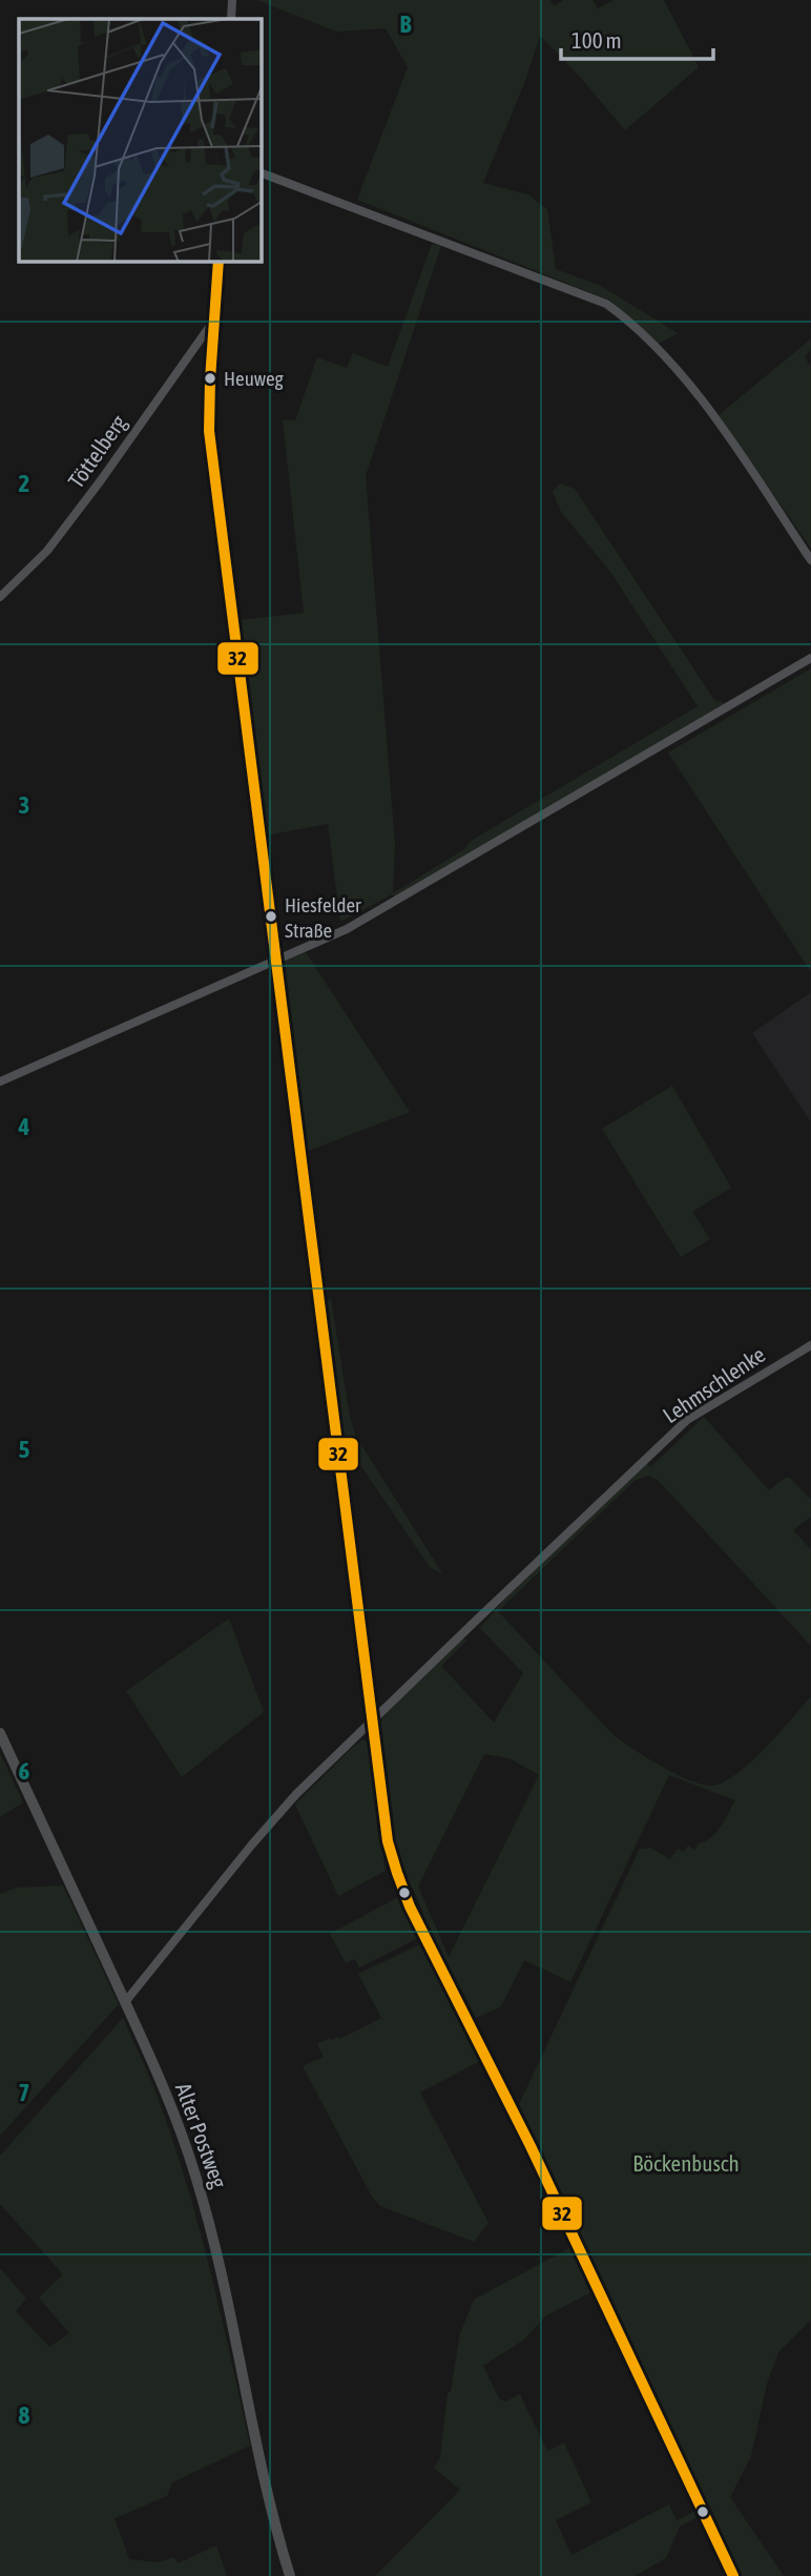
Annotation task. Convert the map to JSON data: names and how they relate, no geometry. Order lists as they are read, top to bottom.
{
  "streets": {
    "main road": ["Alter Postweg"],
    "street": ["Töttelberg", "Lehmschlenke"]
  },
  "crossings": [
    ["Lehmschlenke", "Alter Postweg"]
  ],
  "parks": ["Böckenbusch"],
  "places": ["Heuweg", "Hiesfelder Straße"],
  "lines": ["transit line 32"],
  "scale_bar": "100 m",
  "grid": {
    "columns": ["B"],
    "rows": [
      "2",
      "3",
      "4",
      "5",
      "6",
      "7",
      "8"
    ]
  }
}
